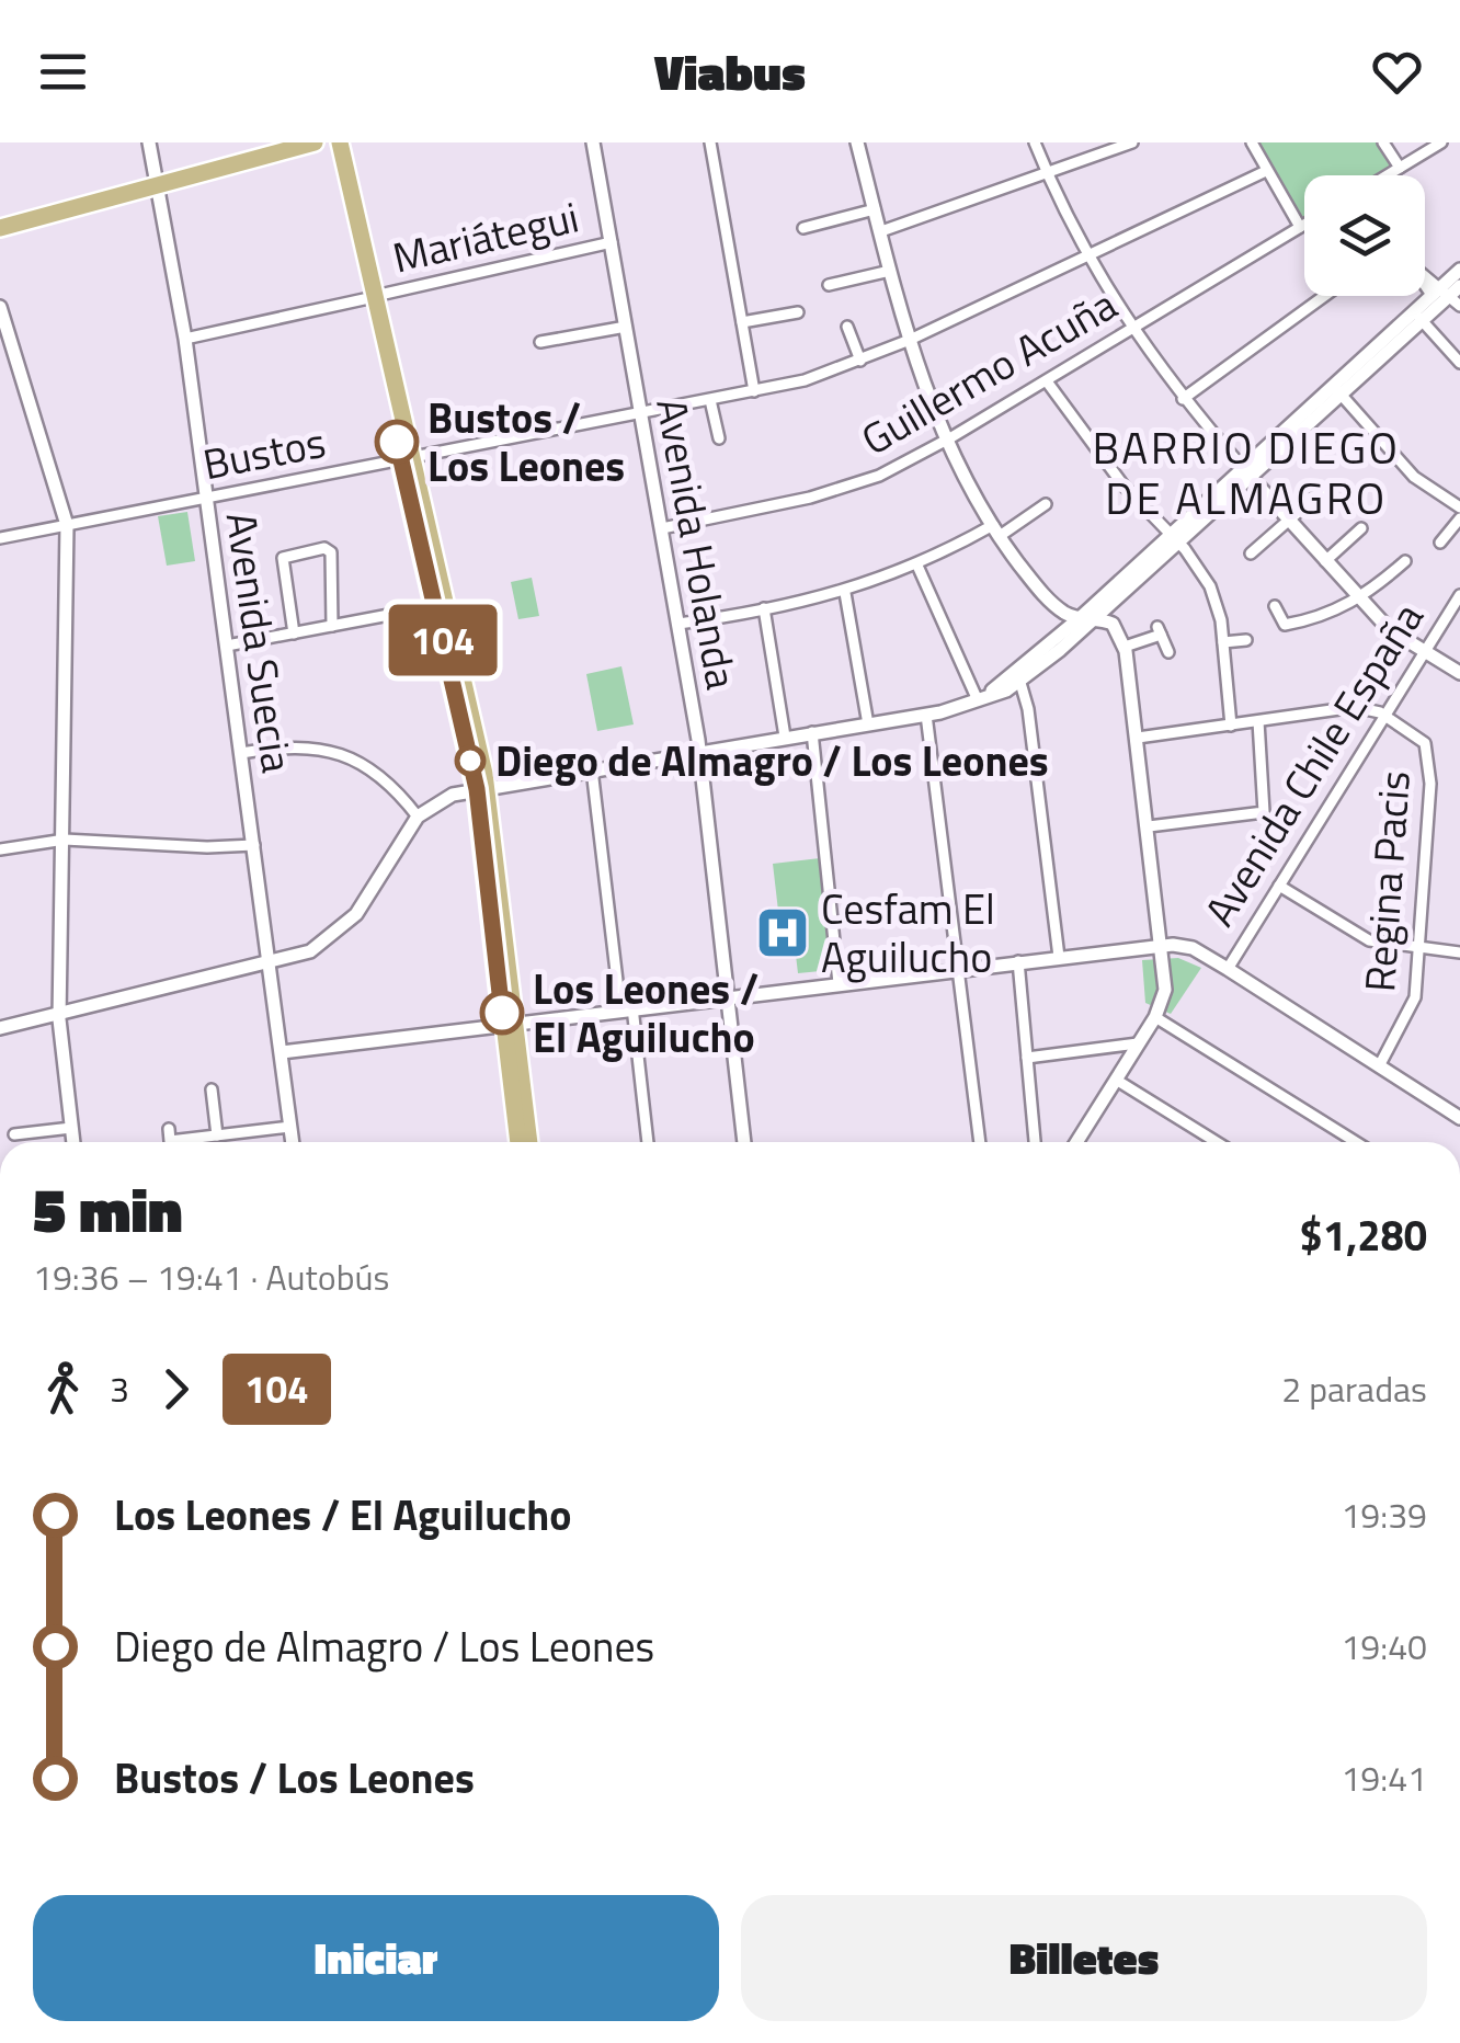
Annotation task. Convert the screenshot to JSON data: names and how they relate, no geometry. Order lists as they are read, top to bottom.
{
  "streets": {
    "street": [
      "Mariátegui",
      "Guillermo Acuña",
      "Bustos",
      "Avenida Holanda",
      "Avenida Suecia",
      "Avenida Chile España",
      "Regina Pacis"
    ]
  },
  "crossings": [
    ["Mariátegui", "Avenida Holanda"],
    ["Mariátegui", "Avenida Suecia"],
    ["Guillermo Acuña", "Avenida Holanda"],
    ["Bustos", "Avenida Holanda"],
    ["Bustos", "Avenida Suecia"],
    ["Avenida Chile España", "Regina Pacis"]
  ],
  "districts": ["BARRIO DIEGO DE ALMAGRO"],
  "places": {
    "other": ["Bustos / Los Leones", "Diego de Almagro / Los Leones", "Los Leones / El Aguilucho"],
    "hospital": ["Cesfam El Aguilucho"]
  },
  "lines": ["bus line 104"],
  "page": {
    "header": "Viabus",
    "on_map": "104",
    "heading": ["5 min", "19:36 – 19:41 · Autobús", "$1,280"],
    "legs": ["3", "104", "2 paradas"],
    "list": [
      {
        "name": "Los Leones / El Aguilucho",
        "value": "19:39"
      },
      {
        "name": "Diego de Almagro / Los Leones",
        "value": "19:40"
      },
      {
        "name": "Bustos / Los Leones",
        "value": "19:41"
      }
    ],
    "buttons": ["Iniciar", "Billetes"]
  }
}
